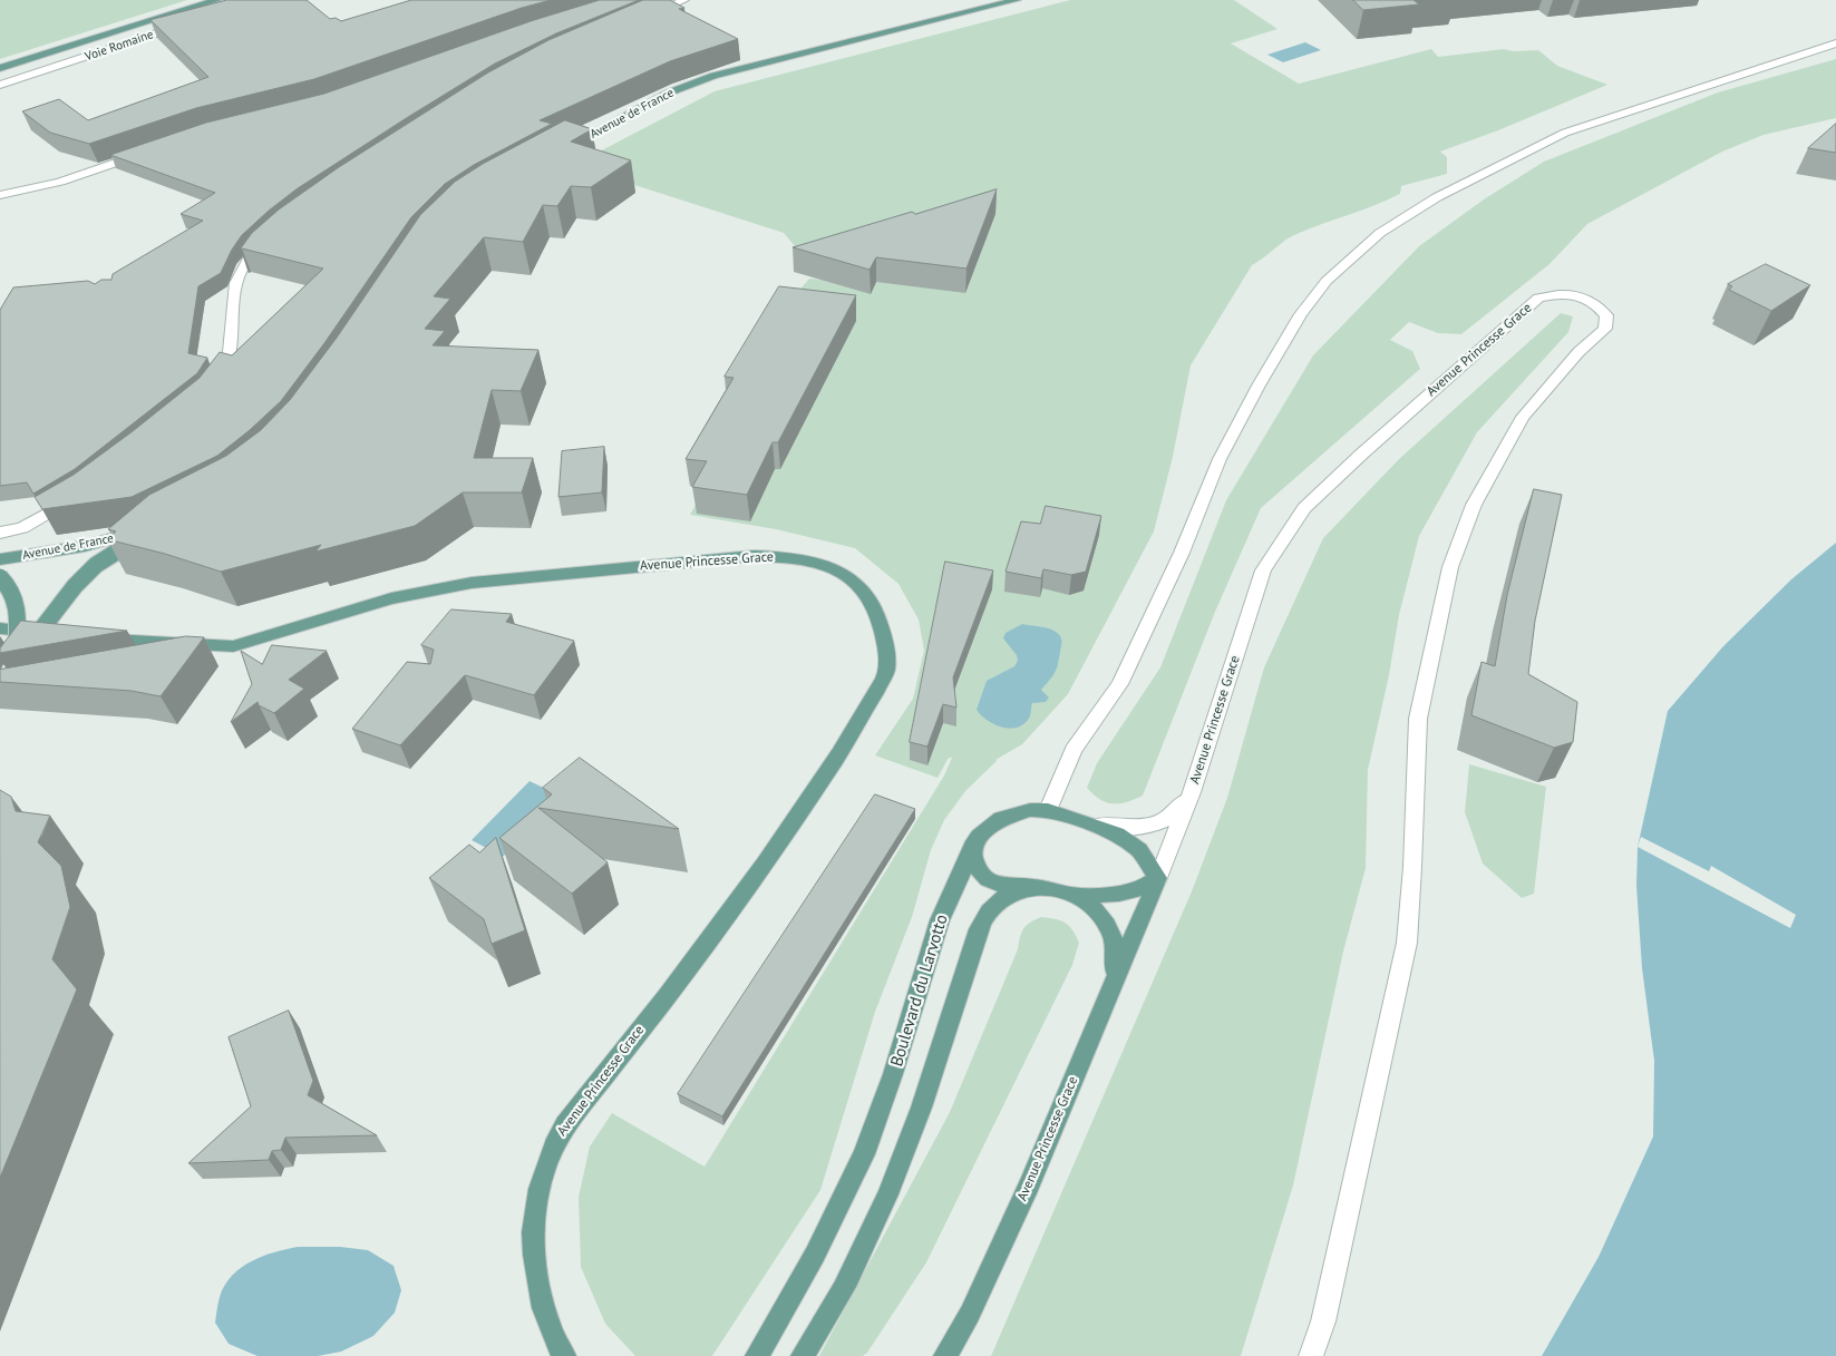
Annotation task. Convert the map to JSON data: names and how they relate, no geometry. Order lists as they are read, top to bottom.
{
  "streets": {
    "main road": ["Avenue de France", "Avenue Princesse Grace", "Boulevard du Larvotto"],
    "street": ["Voie Romaine"]
  },
  "crossings": [
    ["Avenue Princesse Grace", "Boulevard du Larvotto"]
  ]
}
